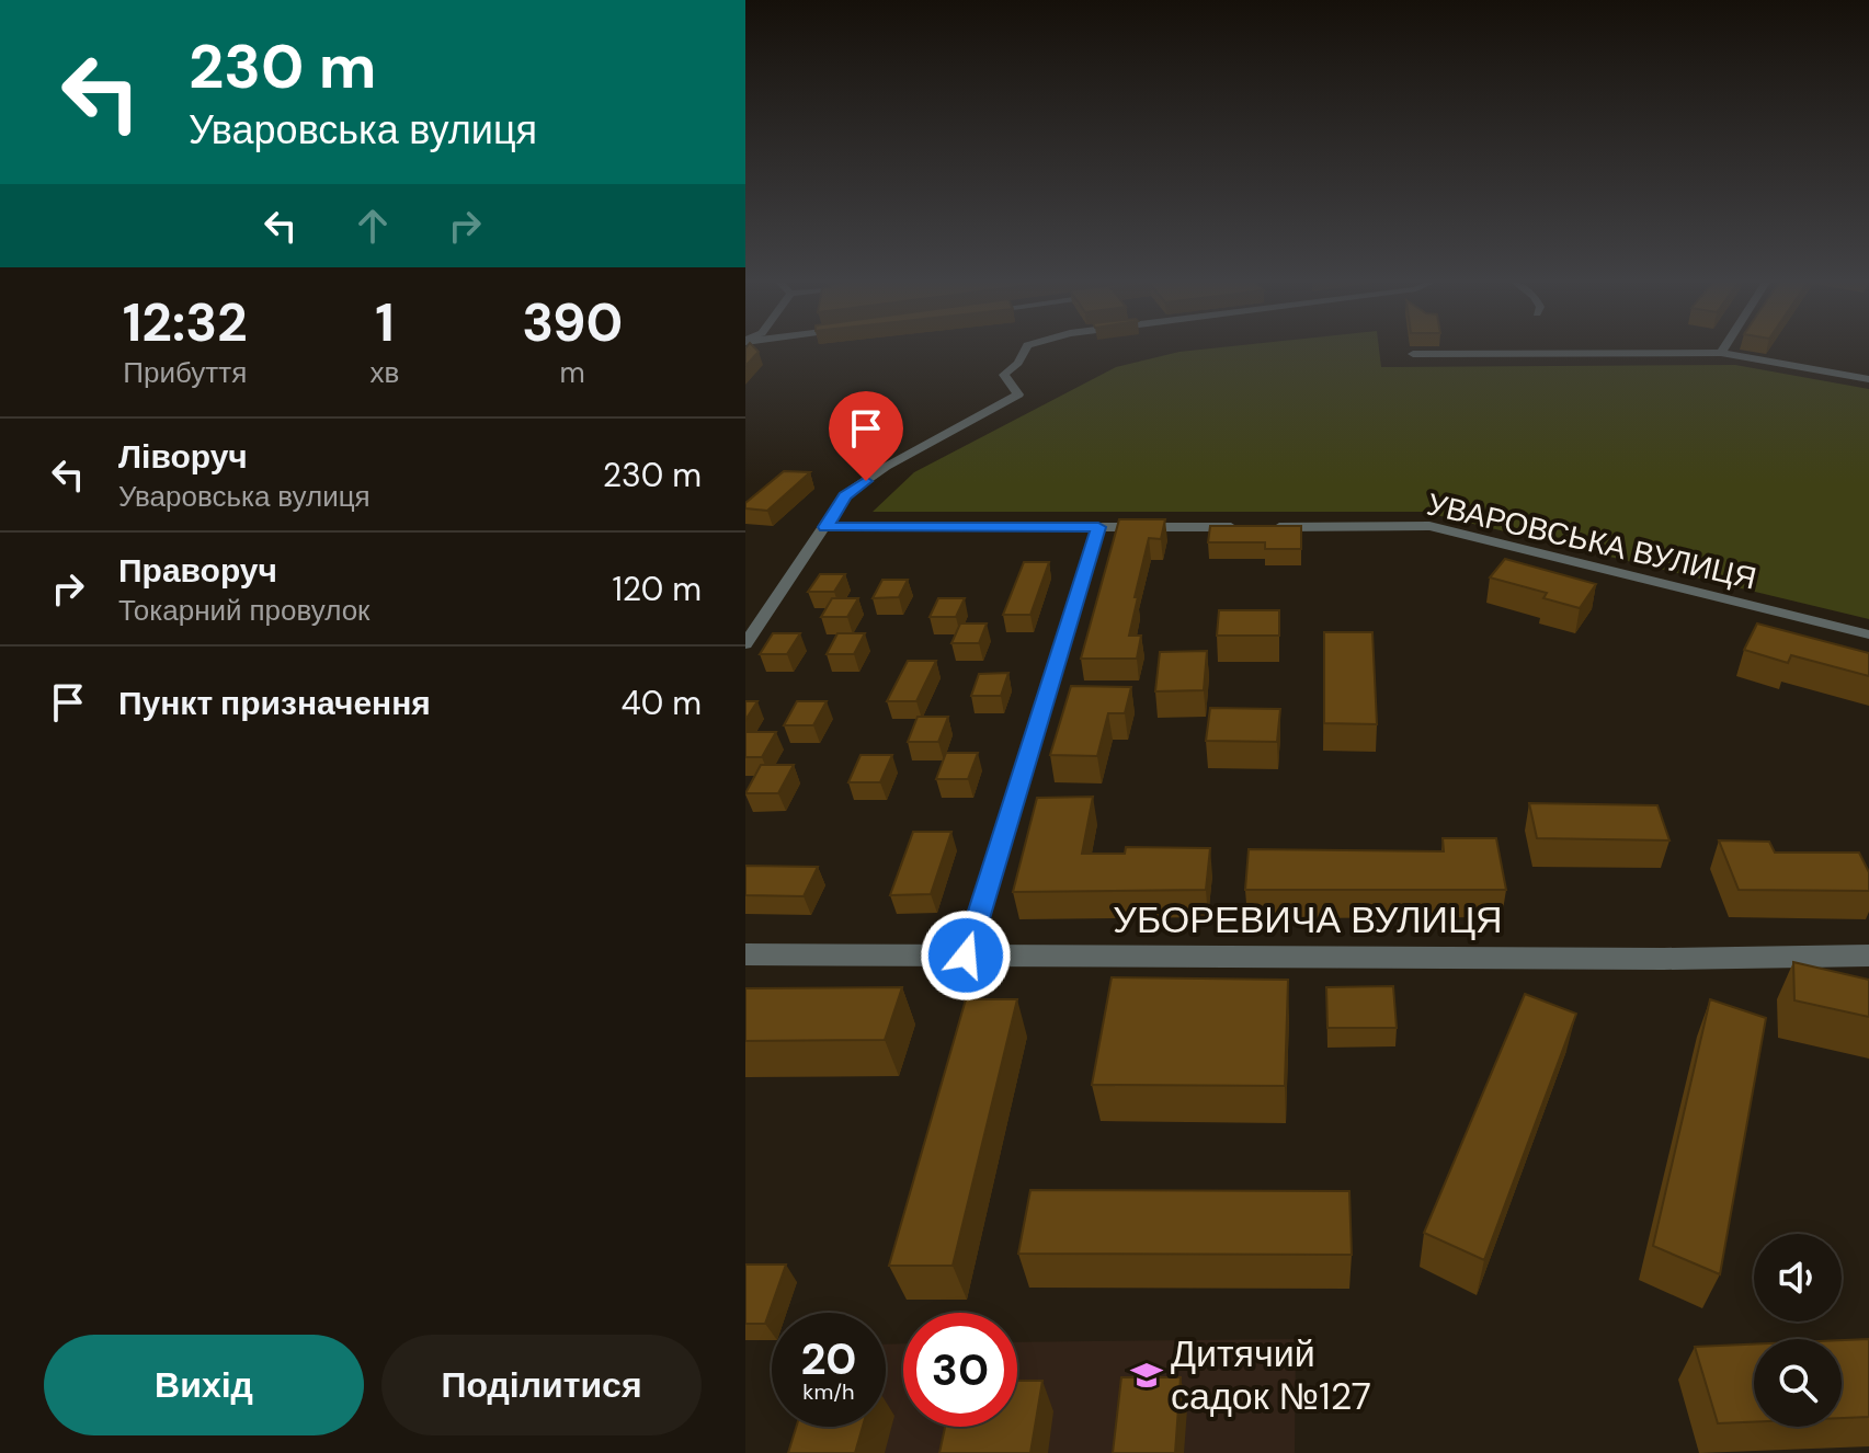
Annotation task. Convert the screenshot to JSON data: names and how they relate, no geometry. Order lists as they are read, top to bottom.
{
  "streets": {
    "street": ["УВАРОВСЬКА ВУЛИЦЯ", "УБОРЕВИЧА ВУЛИЦЯ"]
  },
  "places": {
    "school or university": ["Дитячий садок №127"]
  },
  "page": {
    "turn": ["230 m", "Уваровська вулиця"],
    "eta": [
      "12:32",
      "Прибуття",
      "1",
      "хв",
      "390",
      "m"
    ],
    "list": [
      {
        "name": "Ліворуч",
        "note": "Уваровська вулиця",
        "value": "230 m"
      },
      {
        "name": "Праворуч",
        "note": "Токарний провулок",
        "value": "120 m"
      },
      {
        "name": "Пункт призначення",
        "value": "40 m"
      }
    ],
    "speed": "20 km/h",
    "limit": "30",
    "buttons": ["Вихід", "Поділитися"]
  }
}
